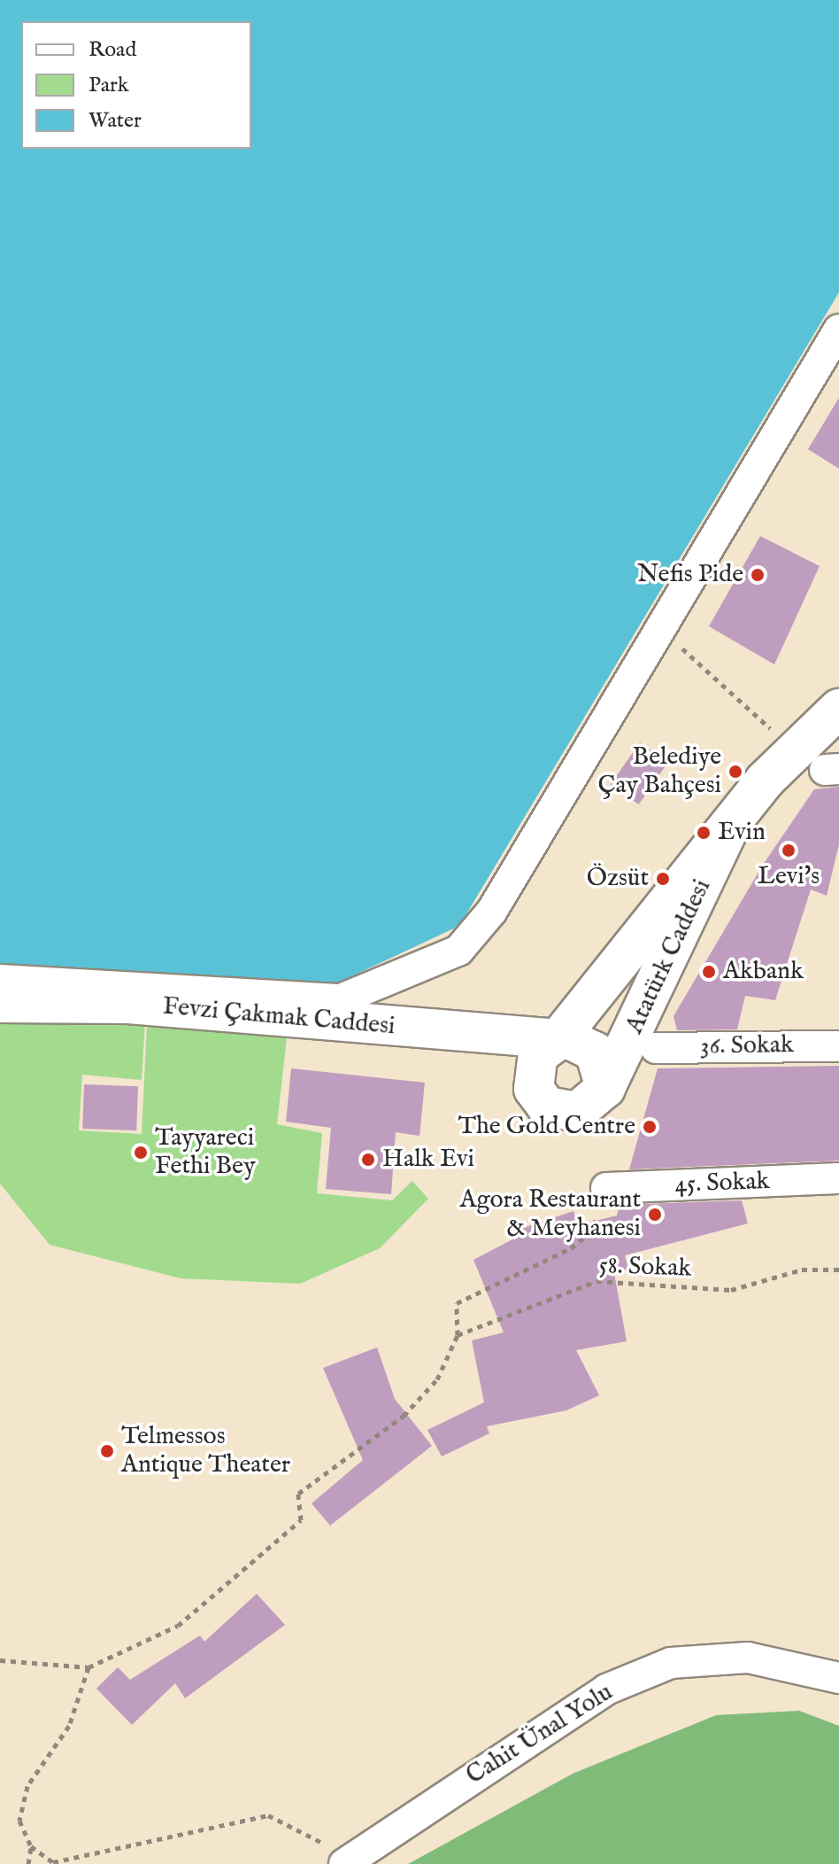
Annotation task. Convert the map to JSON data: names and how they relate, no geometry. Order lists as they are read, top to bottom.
{
  "streets": {
    "street": [
      "Atatürk Caddesi",
      "Fevzi Çakmak Caddesi",
      "36. Sokak",
      "45. Sokak",
      "Cahit Ünal Yolu"
    ],
    "path": ["58. Sokak"]
  },
  "crossings": [
    ["Atatürk Caddesi", "Fevzi Çakmak Caddesi"]
  ],
  "places": [
    "Nefis Pide",
    "Belediye Çay Bahçesi",
    "Evin",
    "Levi's",
    "Özsüt",
    "Akbank",
    "The Gold Centre",
    "Tayyareci Fethi Bey",
    "Halk Evi",
    "Agora Restaurant & Meyhanesi",
    "Telmessos Antique Theater"
  ],
  "legend": ["Road", "Park", "Water"]
}
